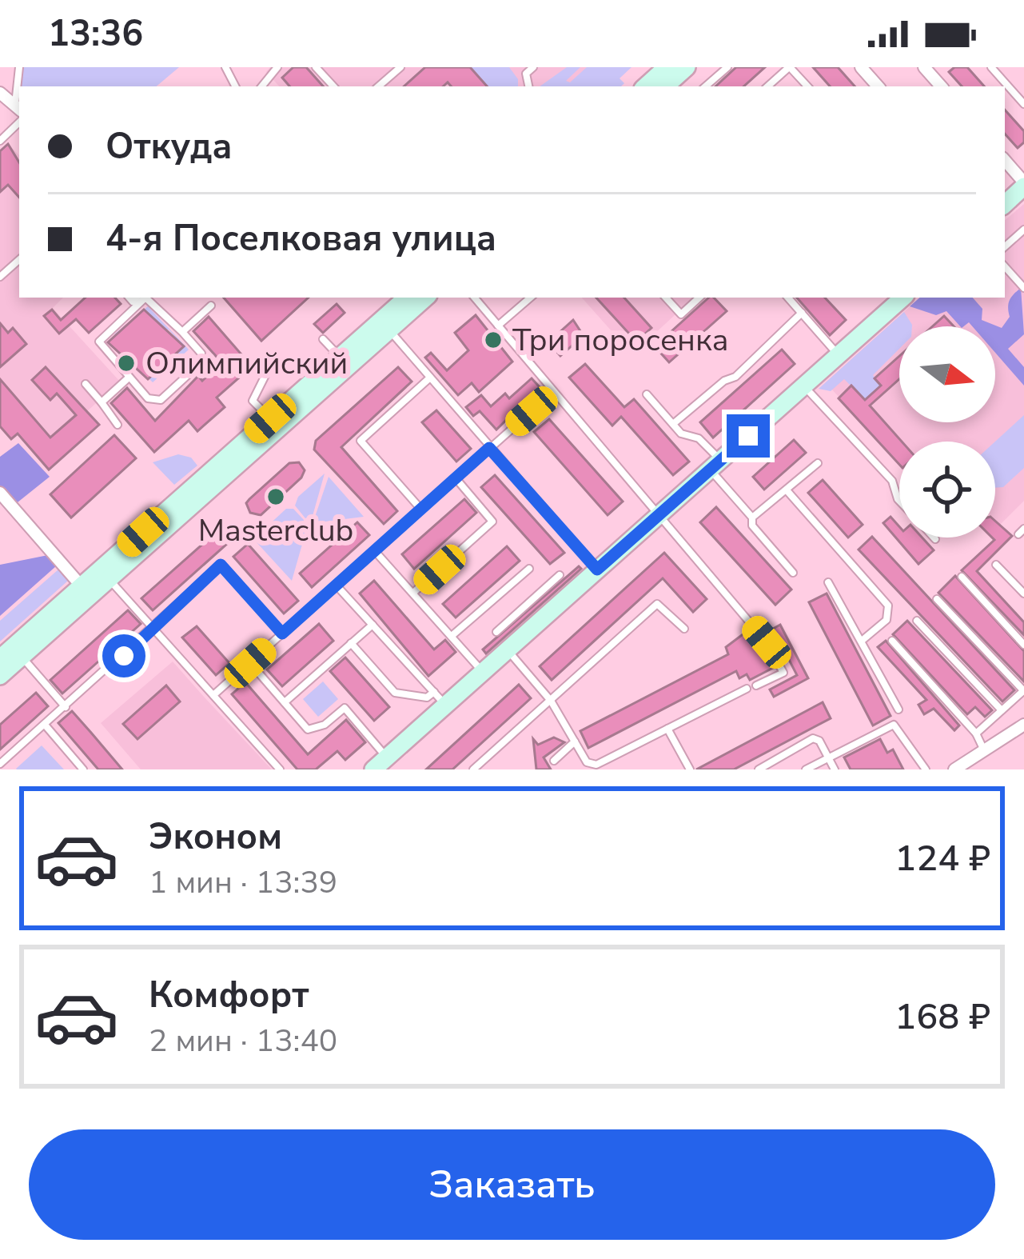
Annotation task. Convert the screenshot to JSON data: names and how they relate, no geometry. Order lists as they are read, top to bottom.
{
  "places": ["Три поросенка", "Олимпийский", "Masterclub"],
  "north": "right",
  "page": {
    "status": "13:36",
    "banner": ["Откуда", "4-я Поселковая улица"],
    "list": [
      {
        "name": "Эконом",
        "note": "1 мин · 13:39",
        "value": "124 ₽"
      },
      {
        "name": "Комфорт",
        "note": "2 мин · 13:40",
        "value": "168 ₽"
      }
    ],
    "buttons": "Заказать"
  }
}
